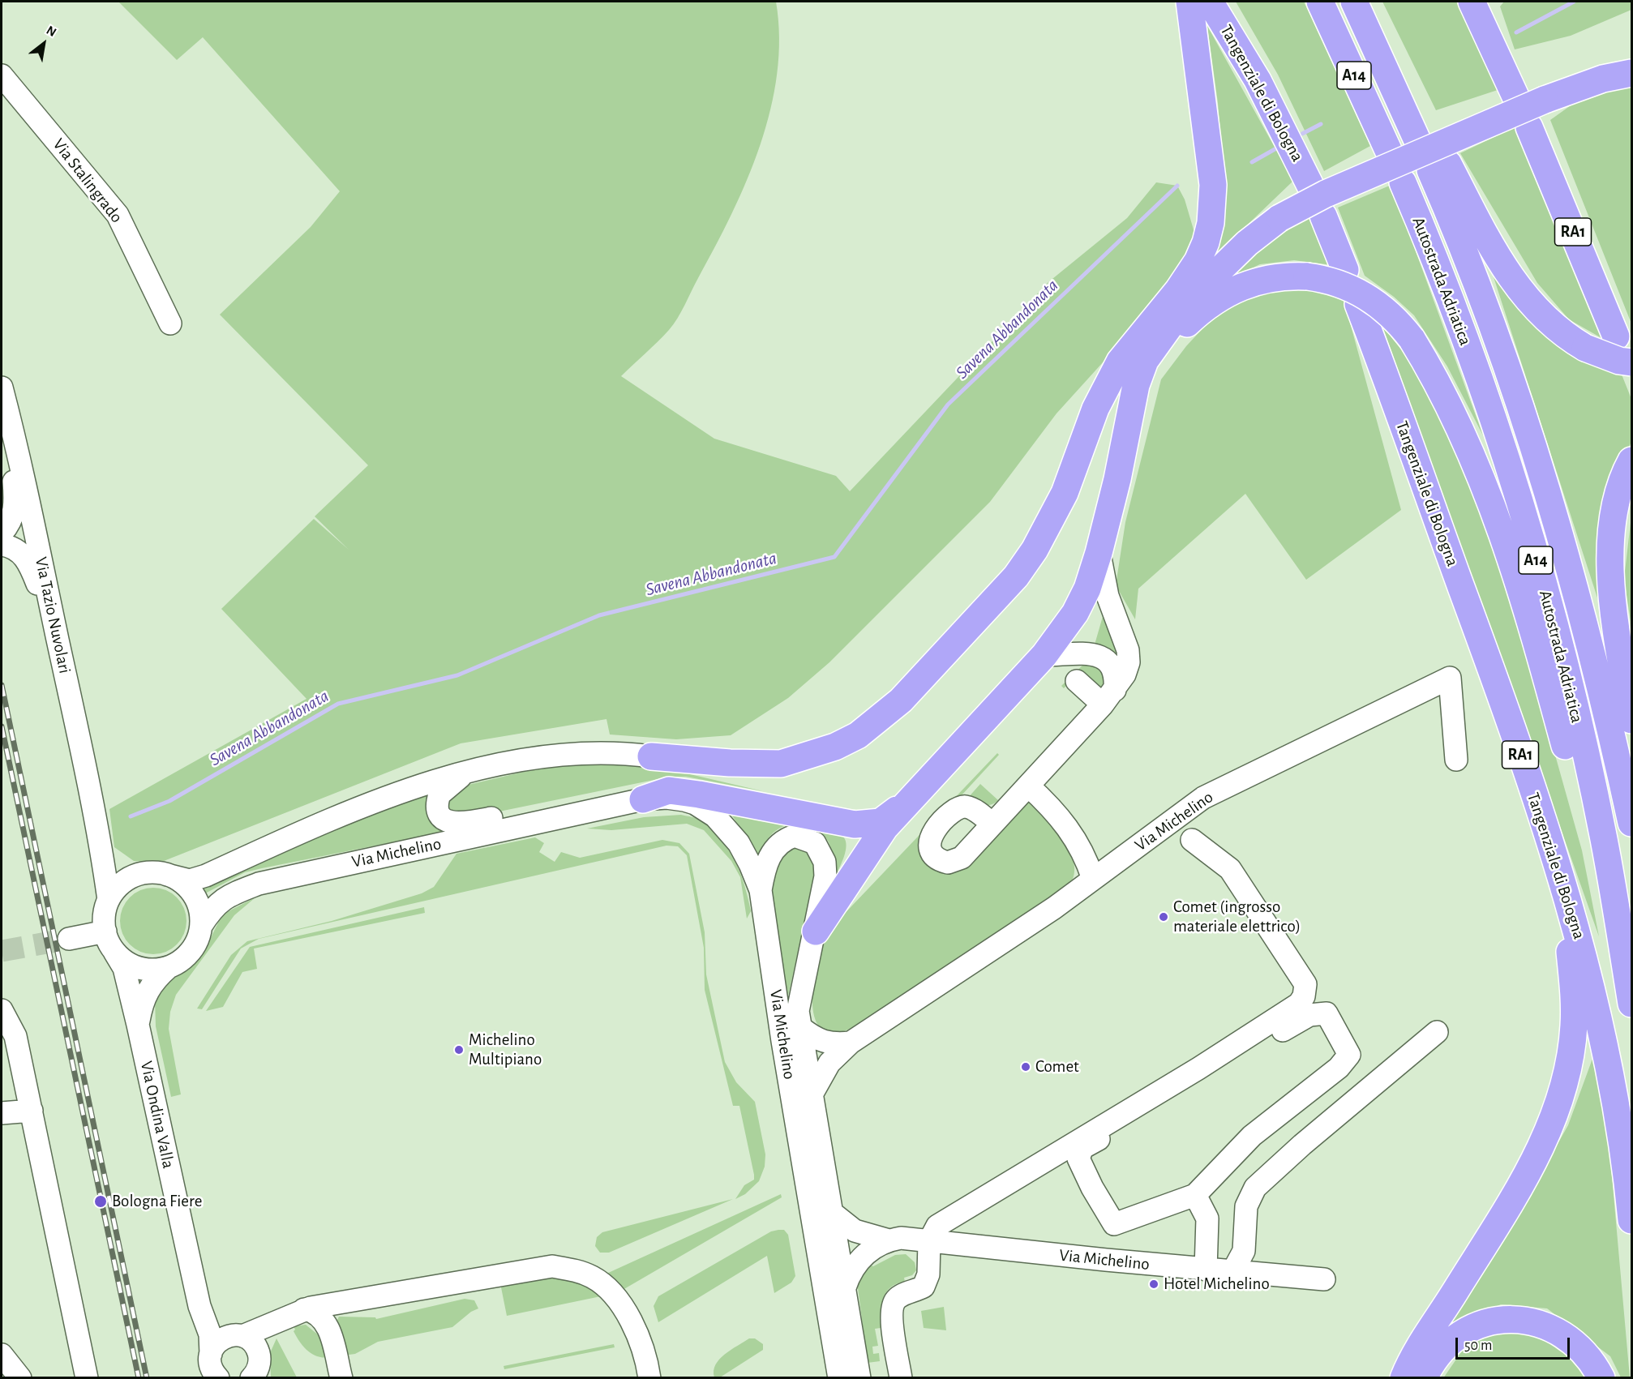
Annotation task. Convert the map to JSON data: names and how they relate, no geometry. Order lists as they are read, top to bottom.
{
  "streets": {
    "highway": [
      "A14",
      "Tangenziale di Bologna",
      "RA1",
      "Autostrada Adriatica"
    ],
    "street": [
      "Via Stalingrado",
      "Via Tazio Nuvolari",
      "Via Michelino",
      "Via Ondina Valla"
    ]
  },
  "crossings": [
    ["Via Tazio Nuvolari", "Via Michelino"],
    ["Via Tazio Nuvolari", "Via Ondina Valla"],
    ["Via Michelino", "Via Ondina Valla"]
  ],
  "water": ["Savena Abbandonata"],
  "places": [
    "Comet (ingrosso materiale elettrico)",
    "Michelino Multipiano",
    "Comet",
    "Bologna Fiere",
    "Hotel Michelino"
  ],
  "scale_bar": "50 m",
  "north": "top right"
}
